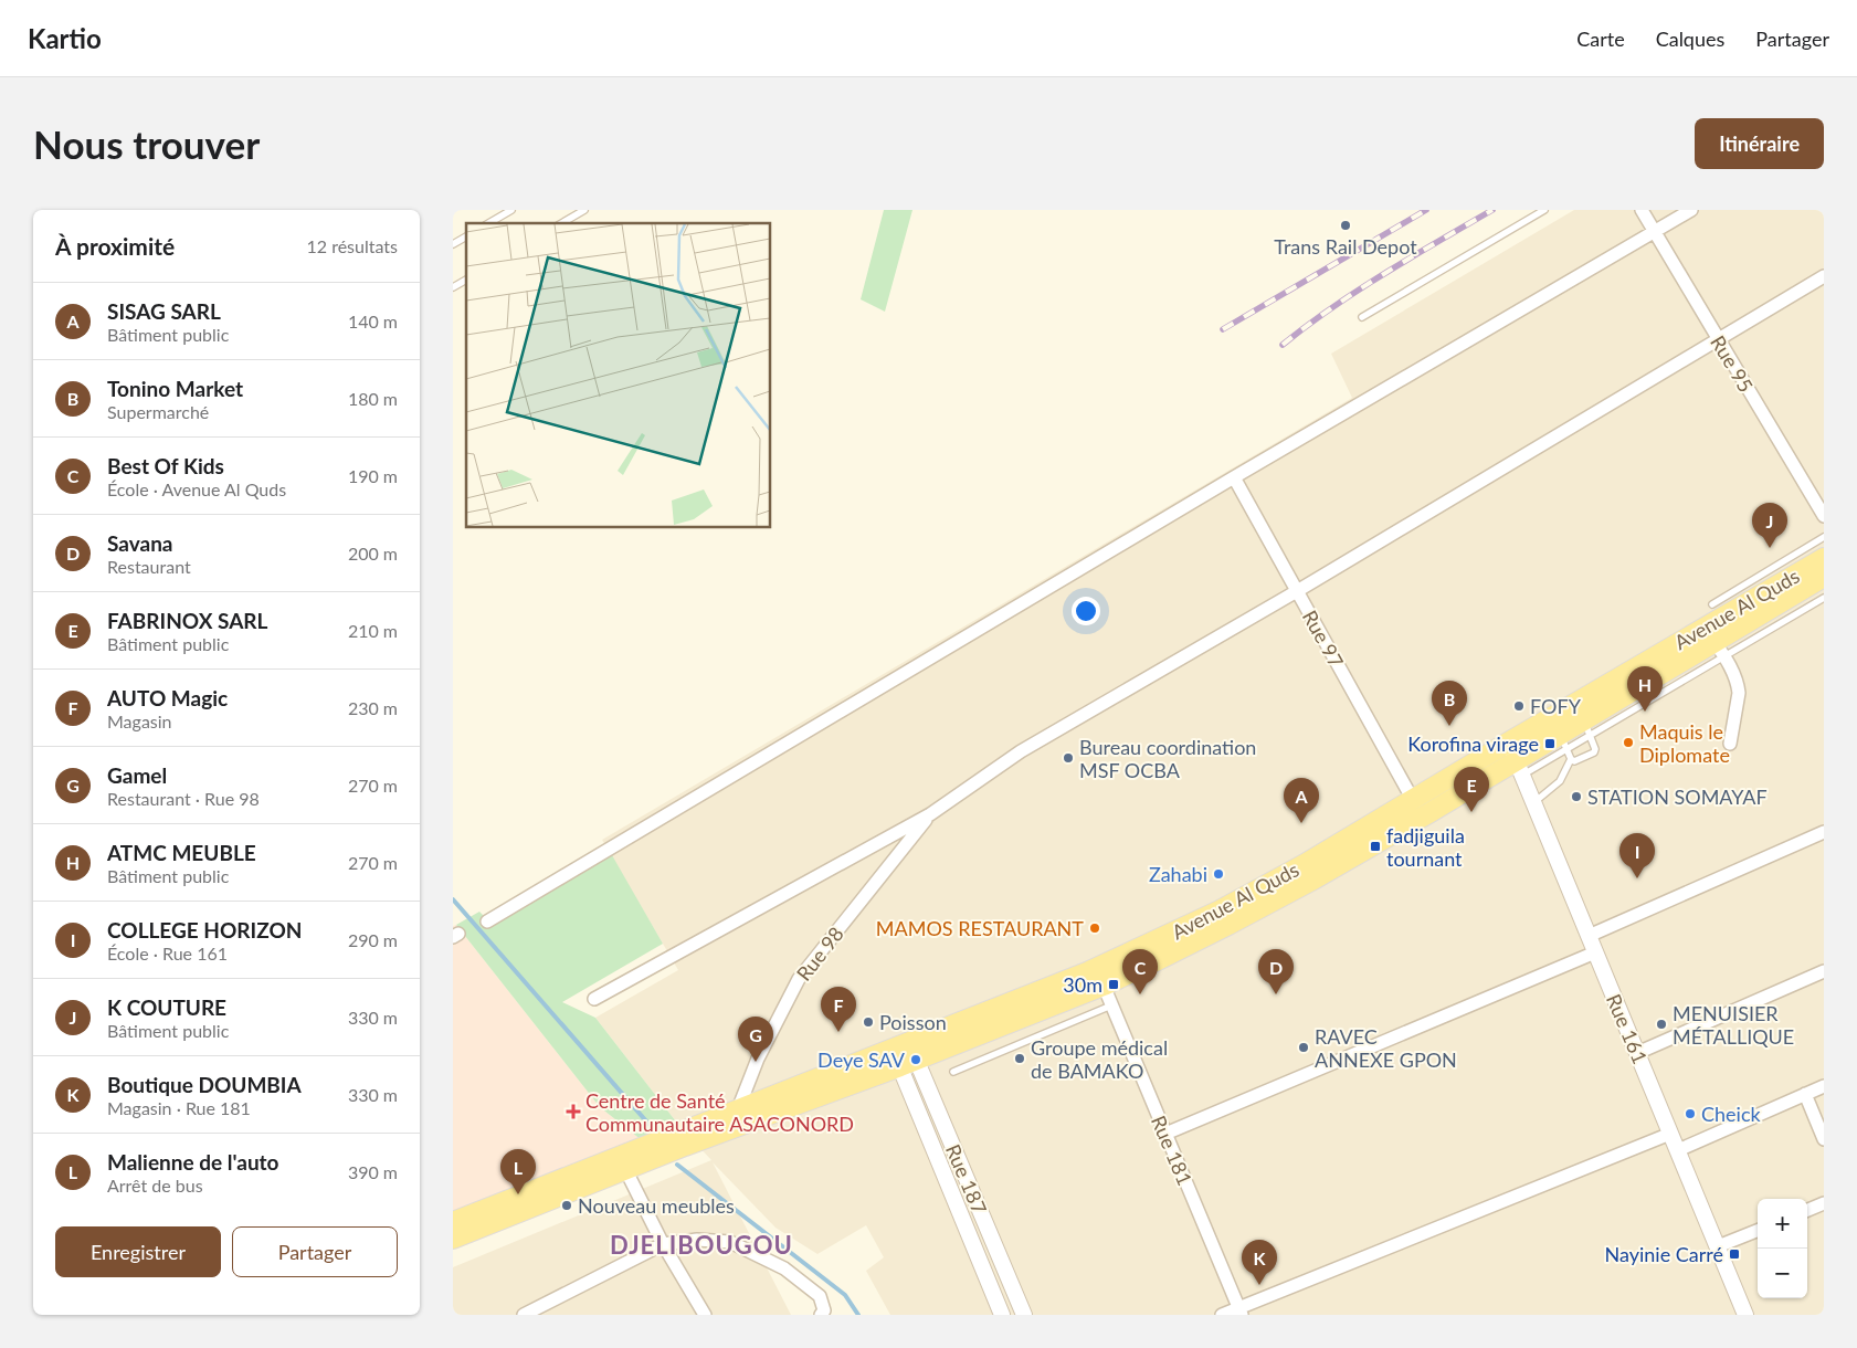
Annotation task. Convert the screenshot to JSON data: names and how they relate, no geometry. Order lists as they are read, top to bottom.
{
  "streets": {
    "main road": ["Avenue Al Quds"],
    "street": [
      "Rue 95",
      "Rue 97",
      "Rue 98",
      "Rue 161",
      "Rue 181",
      "Rue 187"
    ]
  },
  "crossings": [
    ["Avenue Al Quds", "Rue 97"],
    ["Avenue Al Quds", "Rue 98"],
    ["Avenue Al Quds", "Rue 161"],
    ["Avenue Al Quds", "Rue 181"],
    ["Avenue Al Quds", "Rue 187"]
  ],
  "districts": ["DJELIBOUGOU"],
  "places": {
    "other": [
      "Trans Rail Depot",
      "FOFY",
      "Maquis le Diplomate",
      "Bureau coordination MSF OCBA",
      "STATION SOMAYAF",
      "Zahabi",
      "MAMOS RESTAURANT",
      "Poisson",
      "MENUISIER MÉTALLIQUE",
      "RAVEC ANNEXE GPON",
      "Groupe médical de BAMAKO",
      "Deye SAV",
      "Cheick",
      "Nouveau meubles"
    ],
    "transit": [
      "Korofina virage",
      "fadjiguila tournant",
      "30m",
      "Nayinie Carré"
    ],
    "health": ["Centre de Santé Communautaire ASACONORD"]
  },
  "page": {
    "header": "Kartio",
    "nav": ["Carte", "Calques", "Partager"],
    "buttons": [
      "Itinéraire",
      ["Enregistrer", "Partager"]
    ],
    "title": "Nous trouver",
    "heading": ["À proximité", "12 résultats"],
    "list": [
      {
        "mark": "A",
        "name": "SISAG SARL",
        "note": "Bâtiment public",
        "value": "140 m"
      },
      {
        "mark": "B",
        "name": "Tonino Market",
        "note": "Supermarché",
        "value": "180 m"
      },
      {
        "mark": "C",
        "name": "Best Of Kids",
        "note": "École · Avenue Al Quds",
        "value": "190 m"
      },
      {
        "mark": "D",
        "name": "Savana",
        "note": "Restaurant",
        "value": "200 m"
      },
      {
        "mark": "E",
        "name": "FABRINOX SARL",
        "note": "Bâtiment public",
        "value": "210 m"
      },
      {
        "mark": "F",
        "name": "AUTO Magic",
        "note": "Magasin",
        "value": "230 m"
      },
      {
        "mark": "G",
        "name": "Gamel",
        "note": "Restaurant · Rue 98",
        "value": "270 m"
      },
      {
        "mark": "H",
        "name": "ATMC MEUBLE",
        "note": "Bâtiment public",
        "value": "270 m"
      },
      {
        "mark": "I",
        "name": "COLLEGE HORIZON",
        "note": "École · Rue 161",
        "value": "290 m"
      },
      {
        "mark": "J",
        "name": "K COUTURE",
        "note": "Bâtiment public",
        "value": "330 m"
      },
      {
        "mark": "K",
        "name": "Boutique DOUMBIA",
        "note": "Magasin · Rue 181",
        "value": "330 m"
      },
      {
        "mark": "L",
        "name": "Malienne de l'auto",
        "note": "Arrêt de bus",
        "value": "390 m"
      }
    ],
    "pins": [
      "J",
      "H",
      "B",
      "E",
      "A",
      "I",
      "C",
      "D",
      "F",
      "G",
      "L",
      "K"
    ],
    "map_buttons": ["+", "−"]
  }
}
